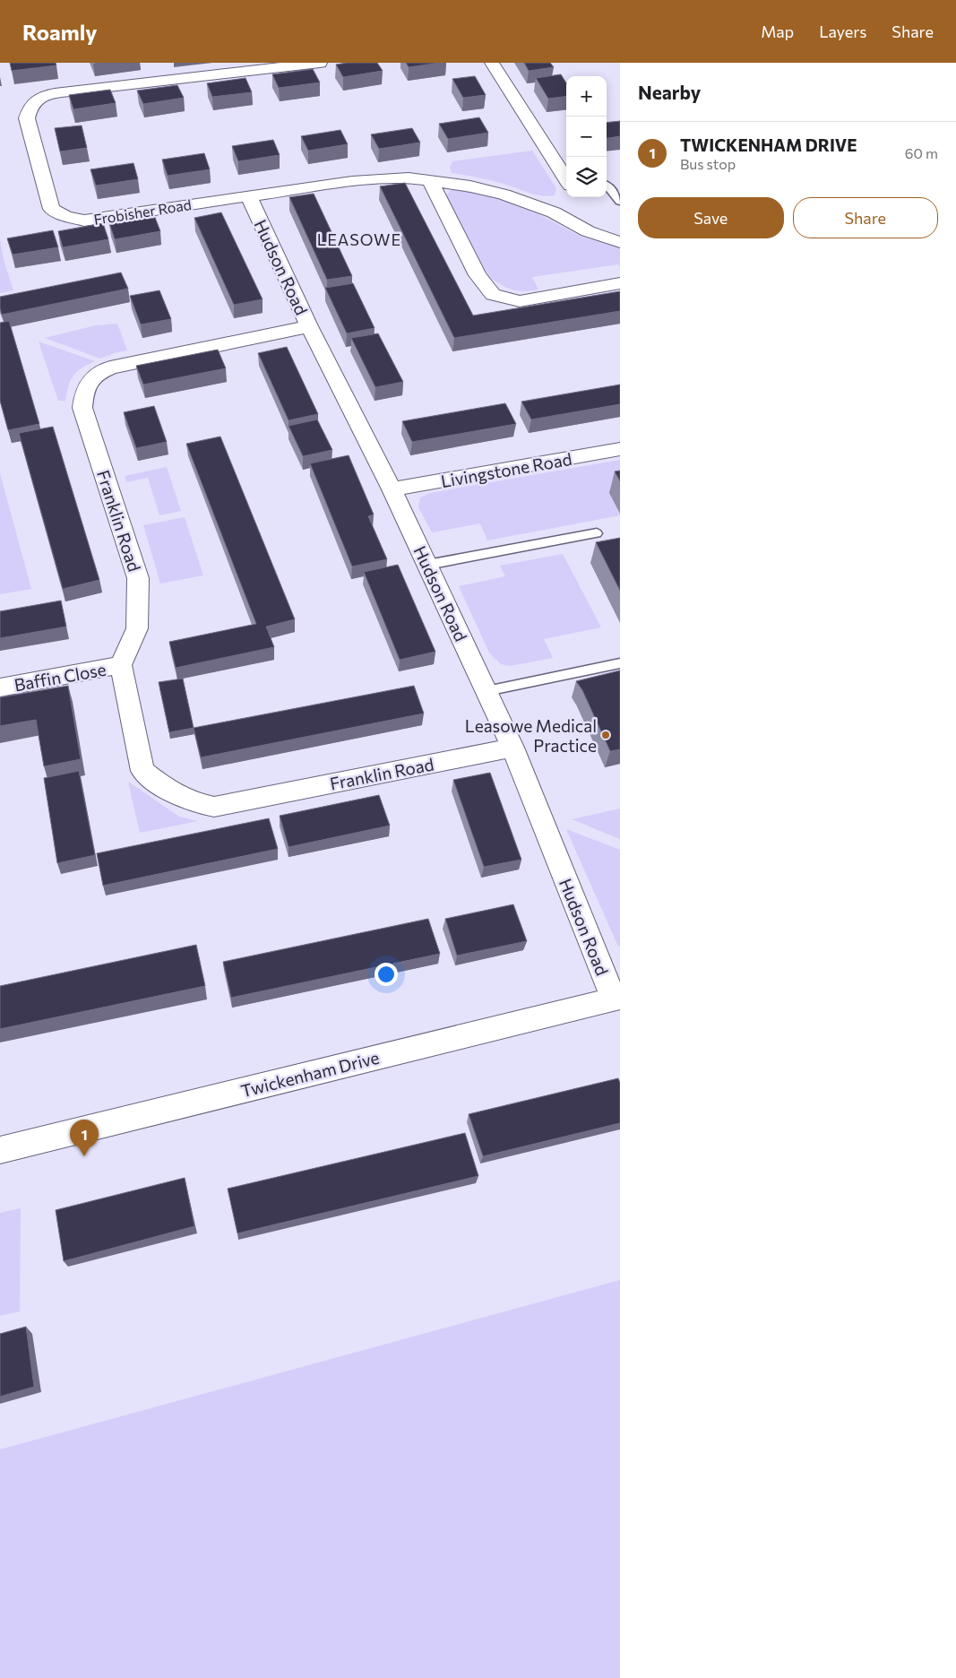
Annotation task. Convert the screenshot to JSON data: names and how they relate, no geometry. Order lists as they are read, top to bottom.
{
  "streets": {
    "street": [
      "Frobisher Road",
      "Hudson Road",
      "Livingstone Road",
      "Franklin Road",
      "Baffin Close",
      "Twickenham Drive"
    ]
  },
  "crossings": [
    ["Frobisher Road", "Hudson Road"],
    ["Hudson Road", "Livingstone Road"],
    ["Hudson Road", "Franklin Road"],
    ["Hudson Road", "Twickenham Drive"],
    ["Franklin Road", "Baffin Close"]
  ],
  "districts": ["LEASOWE"],
  "places": ["Leasowe Medical Practice"],
  "page": {
    "header": "Roamly",
    "nav": ["Map", "Layers", "Share"],
    "heading": "Nearby",
    "map_buttons": ["+", "−"],
    "list": [
      {
        "mark": "1",
        "name": "TWICKENHAM DRIVE",
        "note": "Bus stop",
        "value": "60 m"
      }
    ],
    "buttons": ["Save", "Share"],
    "pins": "1"
  }
}
